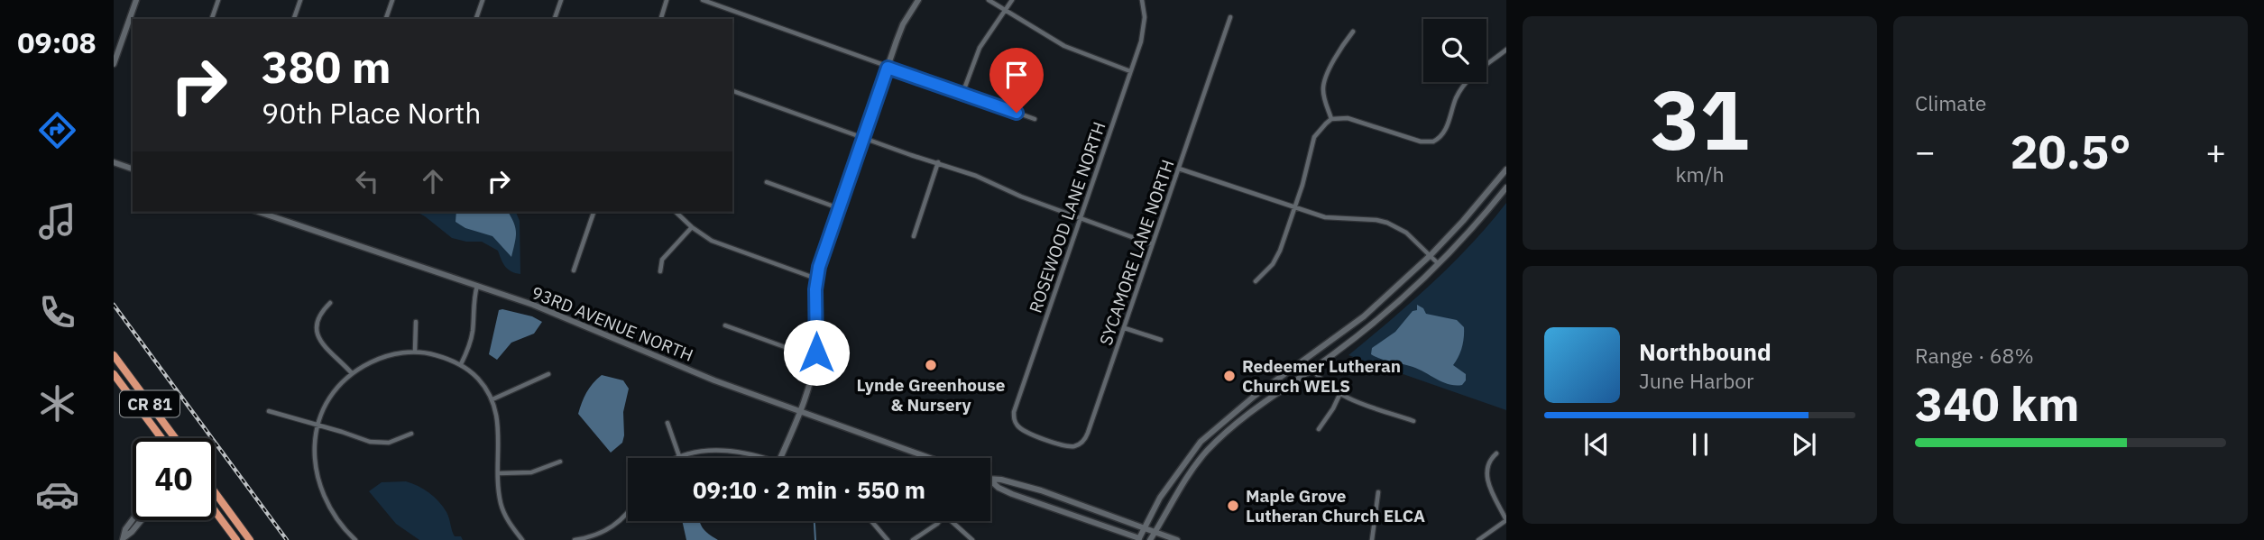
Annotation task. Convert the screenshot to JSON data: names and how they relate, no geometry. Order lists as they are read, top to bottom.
{
  "streets": {
    "highway": ["CR 81"],
    "street": ["ROSEWOOD LANE NORTH", "SYCAMORE LANE NORTH", "93RD AVENUE NORTH"]
  },
  "crossings": [
    ["ROSEWOOD LANE NORTH", "SYCAMORE LANE NORTH"]
  ],
  "places": ["Lynde Greenhouse & Nursery", "Redeemer Lutheran Church WELS", "Maple Grove Lutheran Church ELCA"],
  "page": {
    "tabs": "09:08",
    "tile": [
      ["31", "km/h"],
      "Climate",
      ["Range · 68%", "340 km"]
    ],
    "turn": ["380 m", "90th Place North"],
    "heat": ["−", "20.5°", "+"],
    "song": ["Northbound", "June Harbor"],
    "limit": "40",
    "trip": "09:10 · 2 min · 550 m"
  }
}
